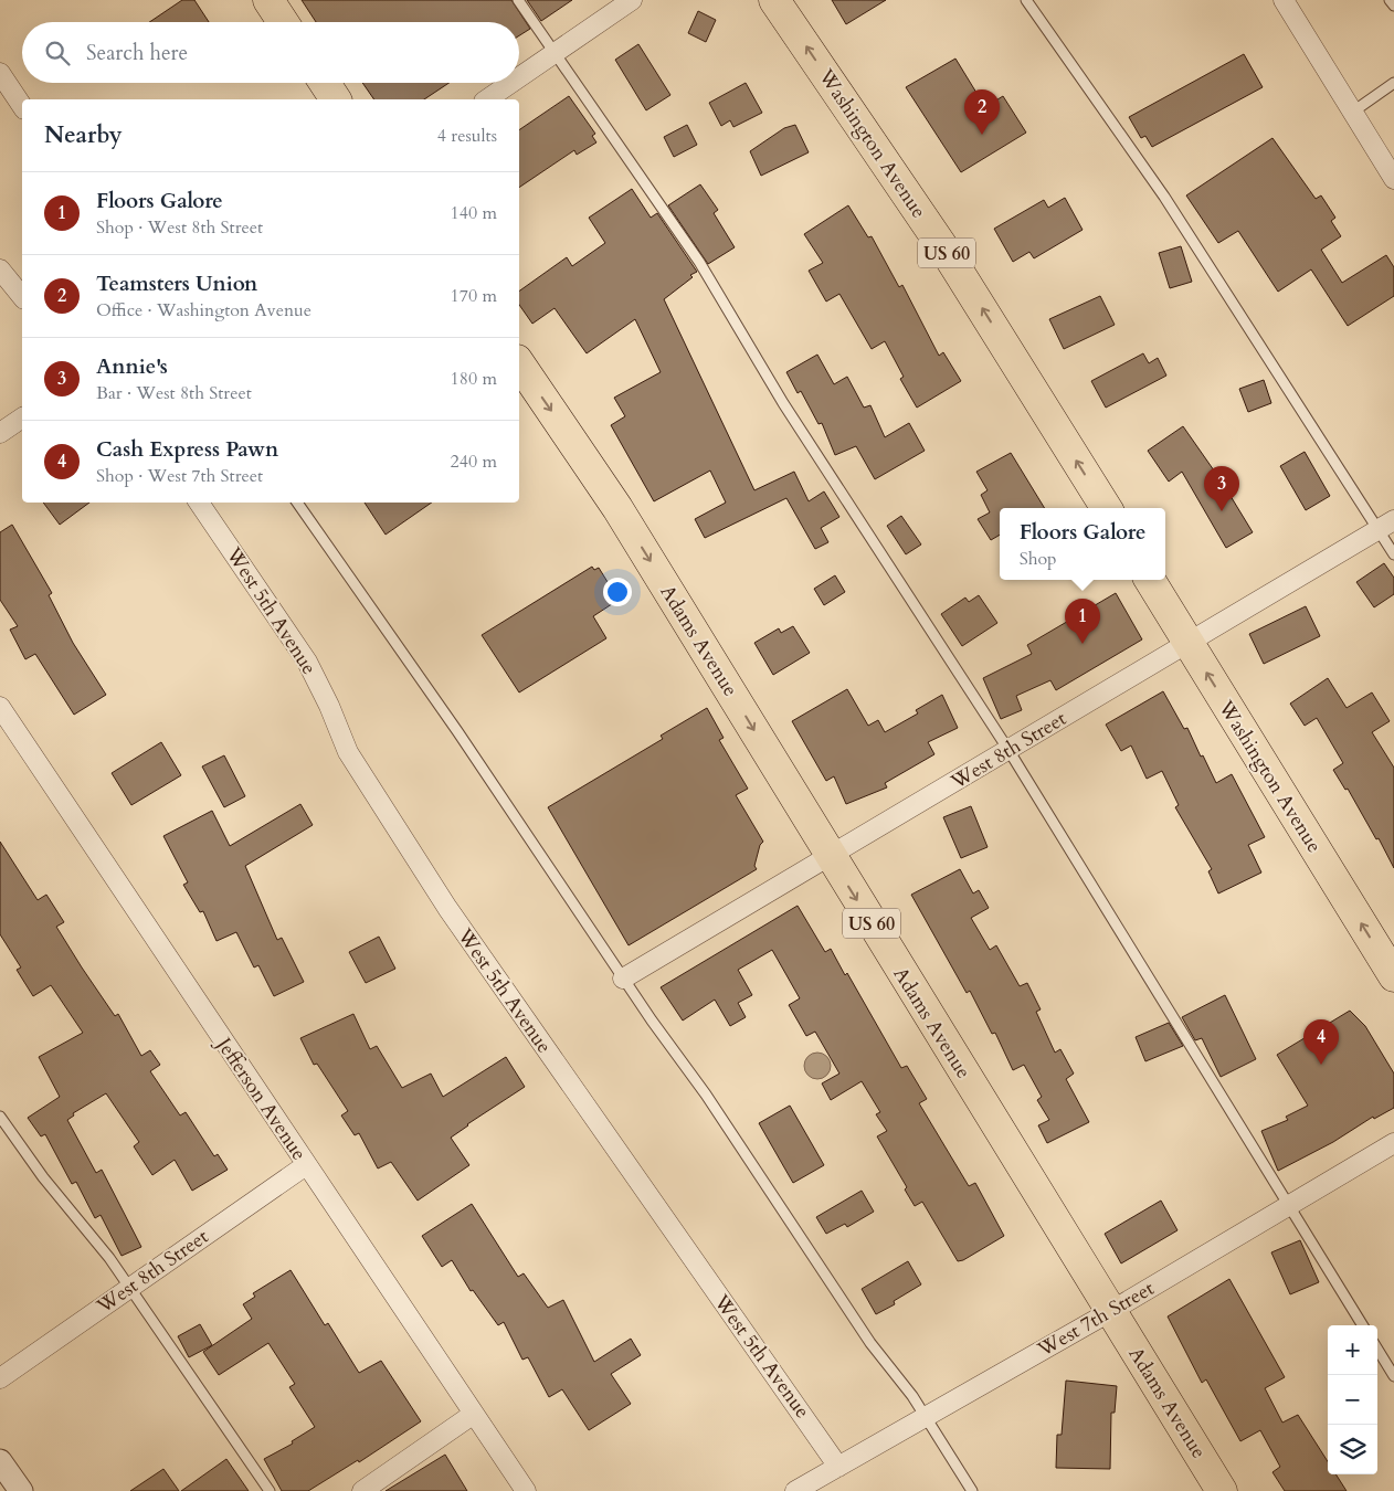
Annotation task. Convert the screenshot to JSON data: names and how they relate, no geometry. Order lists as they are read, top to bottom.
{
  "streets": {
    "main road": ["Washington Avenue", "US 60", "Adams Avenue"],
    "street": [
      "West 5th Avenue",
      "West 8th Street",
      "Jefferson Avenue",
      "West 7th Street"
    ]
  },
  "crossings": [
    ["Washington Avenue", "West 8th Street"],
    ["West 5th Avenue", "West 7th Street"],
    ["Adams Avenue", "West 8th Street"],
    ["Adams Avenue", "West 7th Street"],
    ["West 8th Street", "Jefferson Avenue"]
  ],
  "one_way": ["Washington Avenue", "Adams Avenue"],
  "page": {
    "search": "Search here",
    "pins": [
      "2",
      "3",
      "1",
      "4"
    ],
    "heading": ["Nearby", "4 results"],
    "list": [
      {
        "mark": "1",
        "name": "Floors Galore",
        "note": "Shop · West 8th Street",
        "value": "140 m"
      },
      {
        "mark": "2",
        "name": "Teamsters Union",
        "note": "Office · Washington Avenue",
        "value": "170 m"
      },
      {
        "mark": "3",
        "name": "Annie's",
        "note": "Bar · West 8th Street",
        "value": "180 m"
      },
      {
        "mark": "4",
        "name": "Cash Express Pawn",
        "note": "Shop · West 7th Street",
        "value": "240 m"
      }
    ],
    "popup": ["Floors Galore", "Shop"],
    "map_buttons": ["+", "−"]
  }
}
